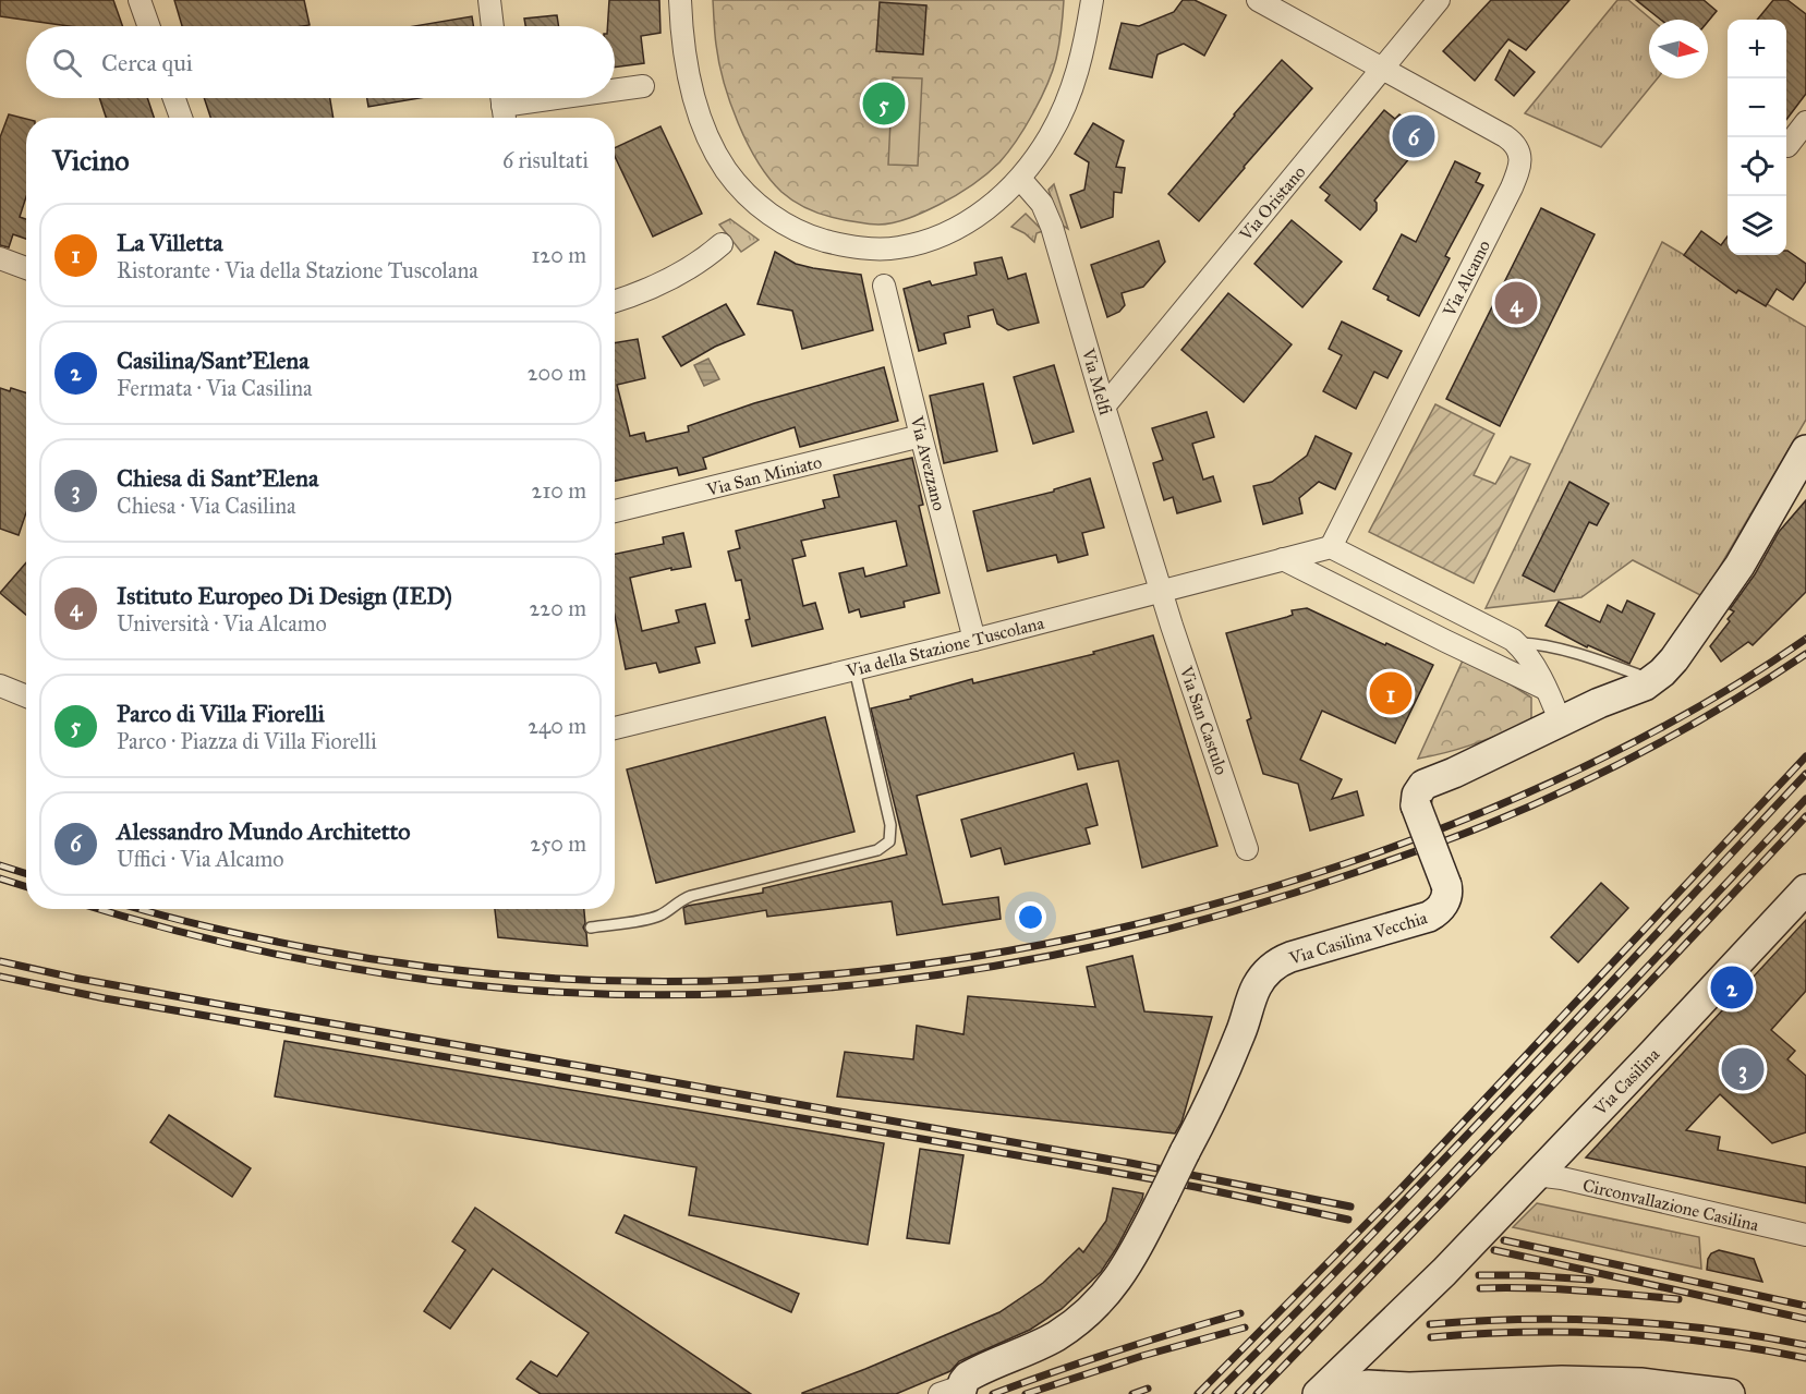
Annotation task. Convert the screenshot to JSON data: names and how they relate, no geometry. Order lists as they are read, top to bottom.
{
  "streets": {
    "street": [
      "Via Oristano",
      "Via Alcamo",
      "Via Melfi",
      "Via Avezzano",
      "Via San Miniato",
      "Via della Stazione Tuscolana",
      "Via San Castulo",
      "Via Casilina Vecchia",
      "Via Casilina",
      "Circonvallazione Casilina"
    ]
  },
  "crossings": [
    ["Via Oristano", "Via Alcamo"],
    ["Via Oristano", "Via Melfi"],
    ["Via Alcamo", "Via della Stazione Tuscolana"],
    ["Via Melfi", "Via della Stazione Tuscolana"],
    ["Via Melfi", "Via San Castulo"],
    ["Via Avezzano", "Via San Miniato"],
    ["Via Avezzano", "Via della Stazione Tuscolana"],
    ["Via della Stazione Tuscolana", "Via San Castulo"],
    ["Via Casilina", "Circonvallazione Casilina"]
  ],
  "north": "right",
  "page": {
    "map_buttons": ["+", "−"],
    "search": "Cerca qui",
    "pins": [
      "5",
      "6",
      "4",
      "1",
      "2",
      "3"
    ],
    "heading": ["Vicino", "6 risultati"],
    "list": [
      {
        "mark": "1",
        "name": "La Villetta",
        "note": "Ristorante · Via della Stazione Tuscolana",
        "value": "120 m"
      },
      {
        "mark": "2",
        "name": "Casilina/Sant'Elena",
        "note": "Fermata · Via Casilina",
        "value": "200 m"
      },
      {
        "mark": "3",
        "name": "Chiesa di Sant'Elena",
        "note": "Chiesa · Via Casilina",
        "value": "210 m"
      },
      {
        "mark": "4",
        "name": "Istituto Europeo Di Design (IED)",
        "note": "Università · Via Alcamo",
        "value": "220 m"
      },
      {
        "mark": "5",
        "name": "Parco di Villa Fiorelli",
        "note": "Parco · Piazza di Villa Fiorelli",
        "value": "240 m"
      },
      {
        "mark": "6",
        "name": "Alessandro Mundo Architetto",
        "note": "Uffici · Via Alcamo",
        "value": "250 m"
      }
    ]
  }
}
